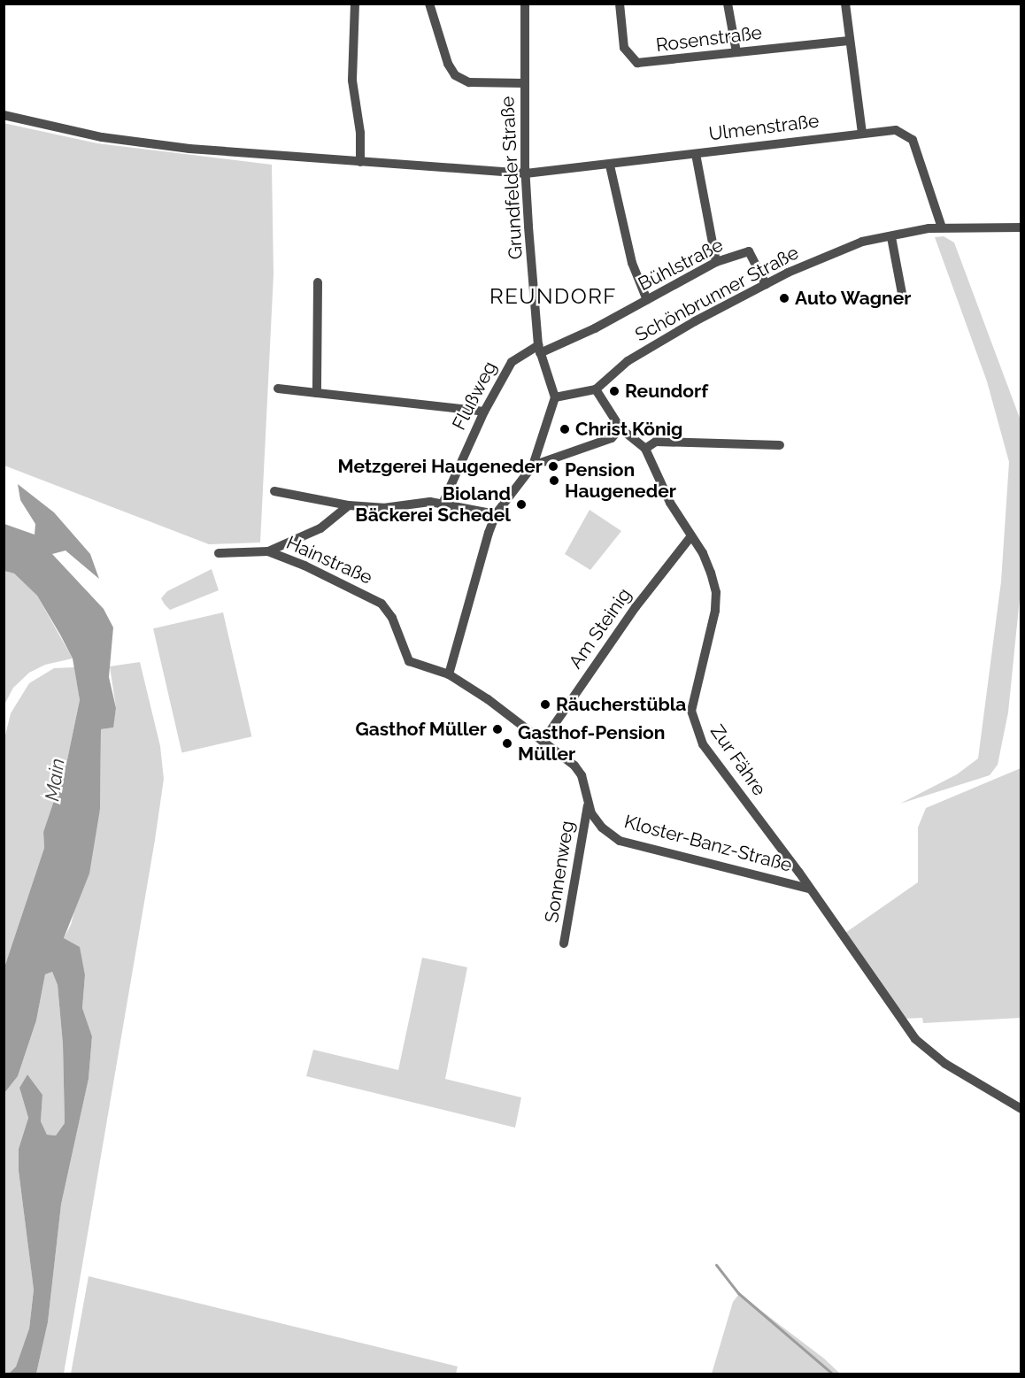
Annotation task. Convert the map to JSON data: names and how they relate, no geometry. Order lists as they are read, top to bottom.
{
  "streets": {
    "street": [
      "Rosenstraße",
      "Ulmenstraße",
      "Grundfelder Straße",
      "Bühlstraße",
      "Schönbrunner Straße",
      "Flußweg",
      "Hainstraße",
      "Am Steinig",
      "Zur Fähre",
      "Kloster-Banz-Straße",
      "Sonnenweg"
    ]
  },
  "crossings": [
    ["Ulmenstraße", "Grundfelder Straße"],
    ["Ulmenstraße", "Schönbrunner Straße"],
    ["Grundfelder Straße", "Bühlstraße"],
    ["Grundfelder Straße", "Flußweg"],
    ["Bühlstraße", "Schönbrunner Straße"],
    ["Bühlstraße", "Flußweg"],
    ["Schönbrunner Straße", "Zur Fähre"],
    ["Hainstraße", "Kloster-Banz-Straße"],
    ["Am Steinig", "Zur Fähre"],
    ["Am Steinig", "Kloster-Banz-Straße"],
    ["Zur Fähre", "Kloster-Banz-Straße"],
    ["Kloster-Banz-Straße", "Sonnenweg"]
  ],
  "districts": ["REUNDORF"],
  "water": ["Main"],
  "places": [
    "Auto Wagner",
    "Reundorf",
    "Christ König",
    "Metzgerei Haugeneder",
    "Pension Haugeneder",
    "Bioland Bäckerei Schedel",
    "Räucherstübla",
    "Gasthof Müller",
    "Gasthof-Pension Müller"
  ]
}
